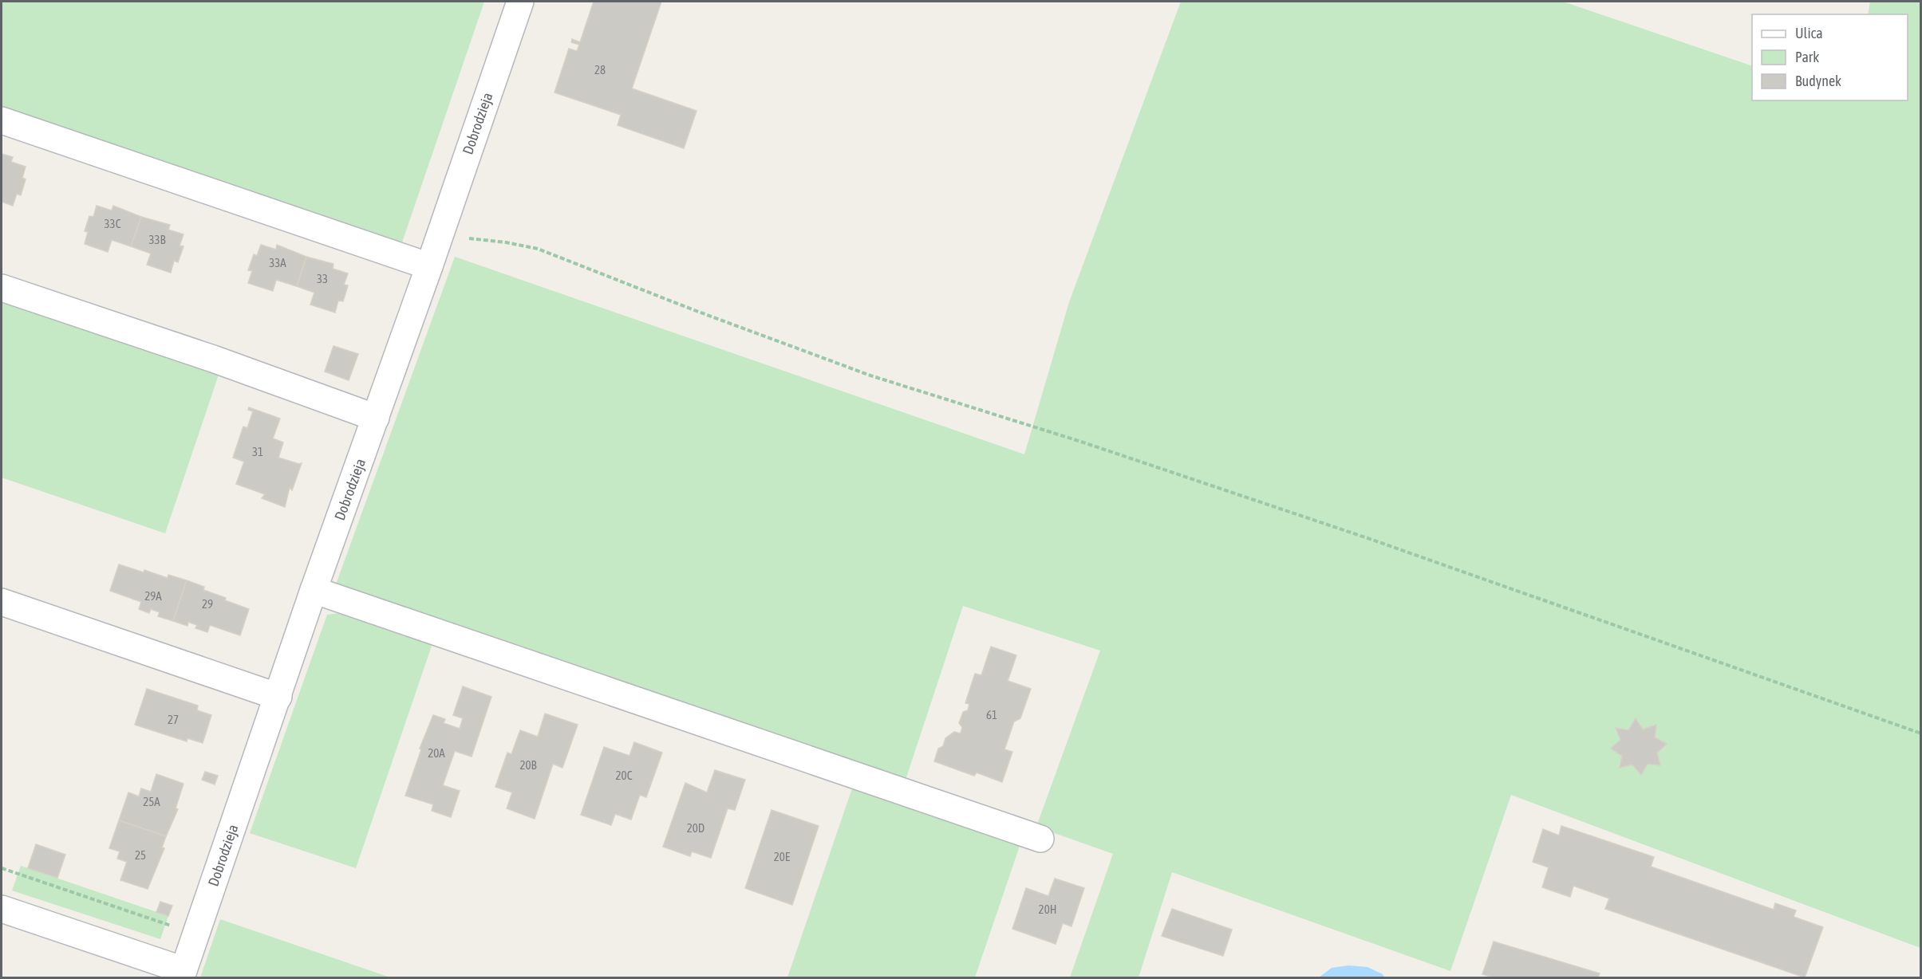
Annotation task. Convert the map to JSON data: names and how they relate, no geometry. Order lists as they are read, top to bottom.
{
  "streets": {
    "street": ["Dobrodzieja"]
  },
  "house_numbers": [
    "28",
    "33C",
    "33B",
    "33A",
    "33",
    "31",
    "29A",
    "29",
    "61",
    "27",
    "20A",
    "20B",
    "20C",
    "25A",
    "20D",
    "25",
    "20E",
    "20H"
  ],
  "legend": ["Ulica", "Park", "Budynek"]
}
